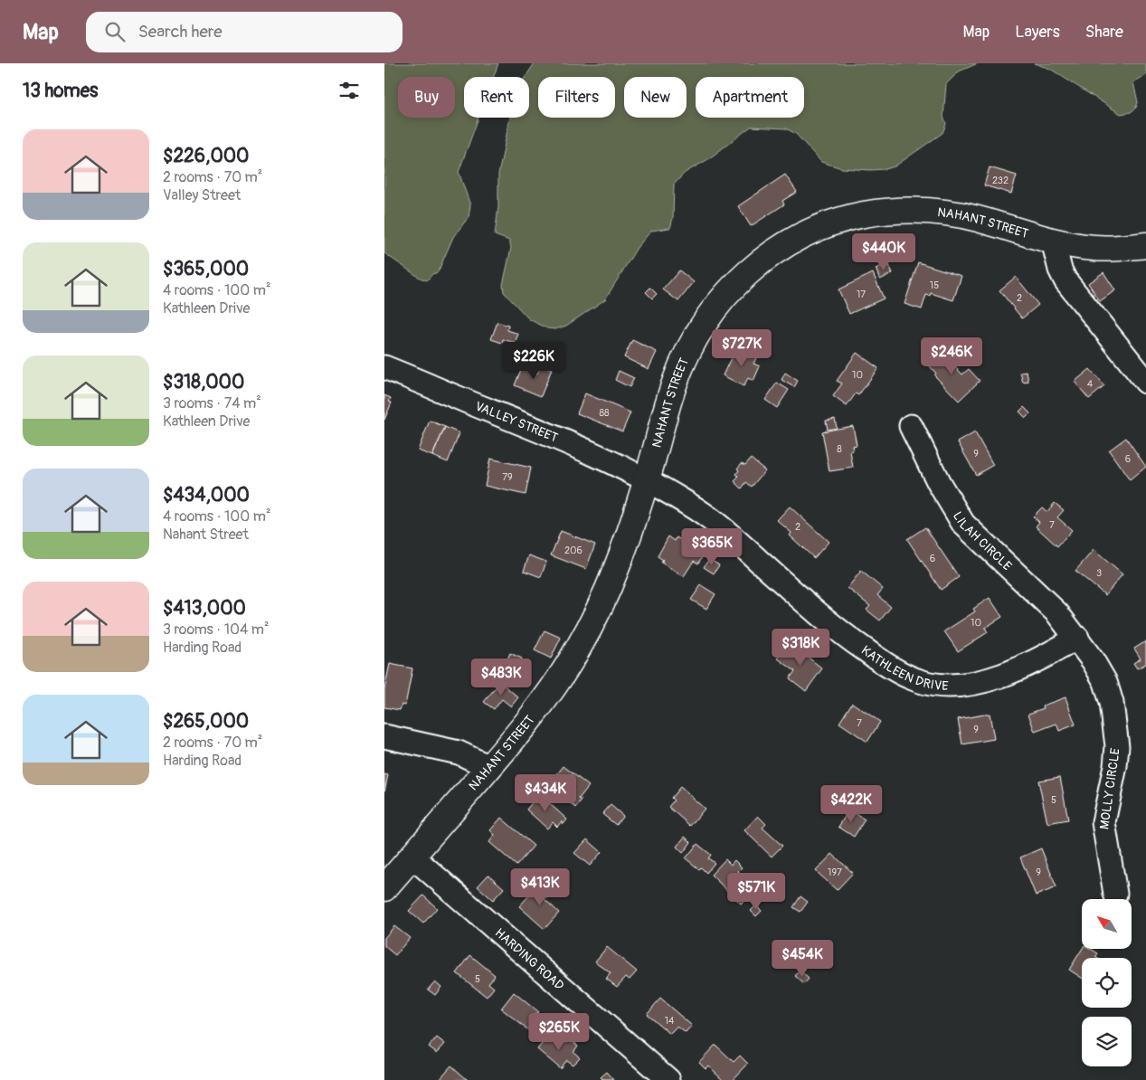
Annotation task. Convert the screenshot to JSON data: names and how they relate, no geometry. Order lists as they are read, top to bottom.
{
  "streets": {
    "main road": ["NAHANT STREET"],
    "street": [
      "VALLEY STREET",
      "LILAH CIRCLE",
      "KATHLEEN DRIVE",
      "MOLLY CIRCLE",
      "HARDING ROAD"
    ]
  },
  "crossings": [
    ["NAHANT STREET", "VALLEY STREET"],
    ["NAHANT STREET", "KATHLEEN DRIVE"],
    ["NAHANT STREET", "HARDING ROAD"],
    ["VALLEY STREET", "KATHLEEN DRIVE"],
    ["LILAH CIRCLE", "KATHLEEN DRIVE"],
    ["LILAH CIRCLE", "MOLLY CIRCLE"],
    ["KATHLEEN DRIVE", "MOLLY CIRCLE"]
  ],
  "house_numbers": [
    "232",
    "15",
    "17",
    "2",
    "10",
    "4",
    "88",
    "8",
    "9",
    "6",
    "79",
    "7",
    "2",
    "206",
    "6",
    "3",
    "10",
    "7",
    "9",
    "5",
    "197",
    "9",
    "5",
    "14"
  ],
  "north": "top left",
  "page": {
    "header": "Map",
    "search": "Search here",
    "nav": ["Map", "Layers", "Share"],
    "heading": "13 homes",
    "chip": [
      "Buy",
      "Rent",
      "Filters",
      "New",
      "Apartment"
    ],
    "list": [
      {
        "name": "$226,000",
        "note": "2 rooms · 70 m² · Valley Street"
      },
      {
        "name": "$365,000",
        "note": "4 rooms · 100 m² · Kathleen Drive"
      },
      {
        "name": "$318,000",
        "note": "3 rooms · 74 m² · Kathleen Drive"
      },
      {
        "name": "$434,000",
        "note": "4 rooms · 100 m² · Nahant Street"
      },
      {
        "name": "$413,000",
        "note": "3 rooms · 104 m² · Harding Road"
      },
      {
        "name": "$265,000",
        "note": "2 rooms · 70 m² · Harding Road"
      }
    ],
    "price": [
      "$440K",
      "$727K",
      "$246K",
      "$226K",
      "$365K",
      "$318K",
      "$483K",
      "$434K",
      "$422K",
      "$413K",
      "$571K",
      "$454K",
      "$265K"
    ]
  }
}
